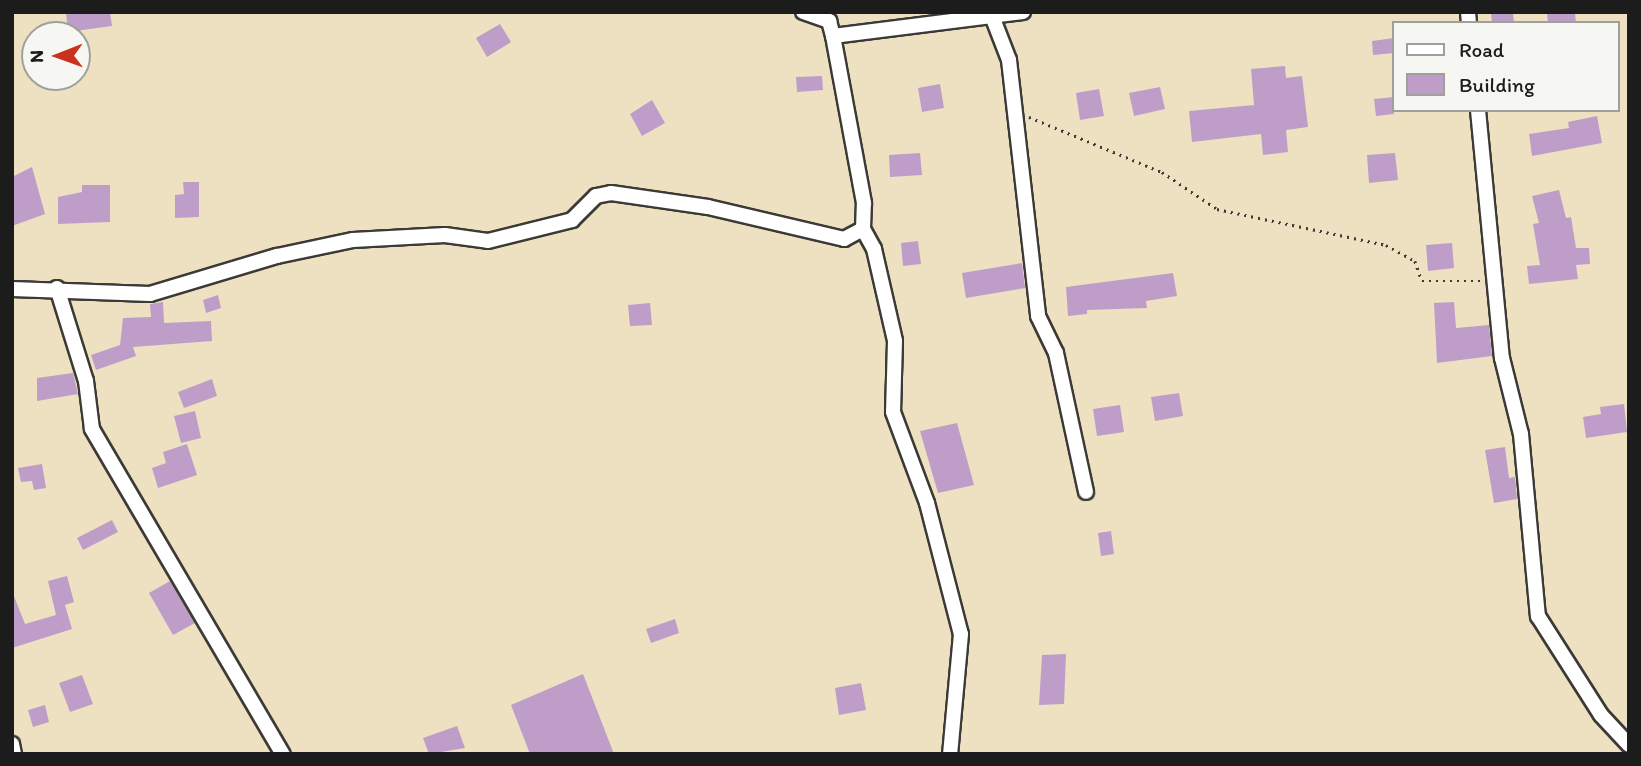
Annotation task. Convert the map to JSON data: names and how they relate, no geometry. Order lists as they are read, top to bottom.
{
  "legend": ["Road", "Building"],
  "north": "left"
}
